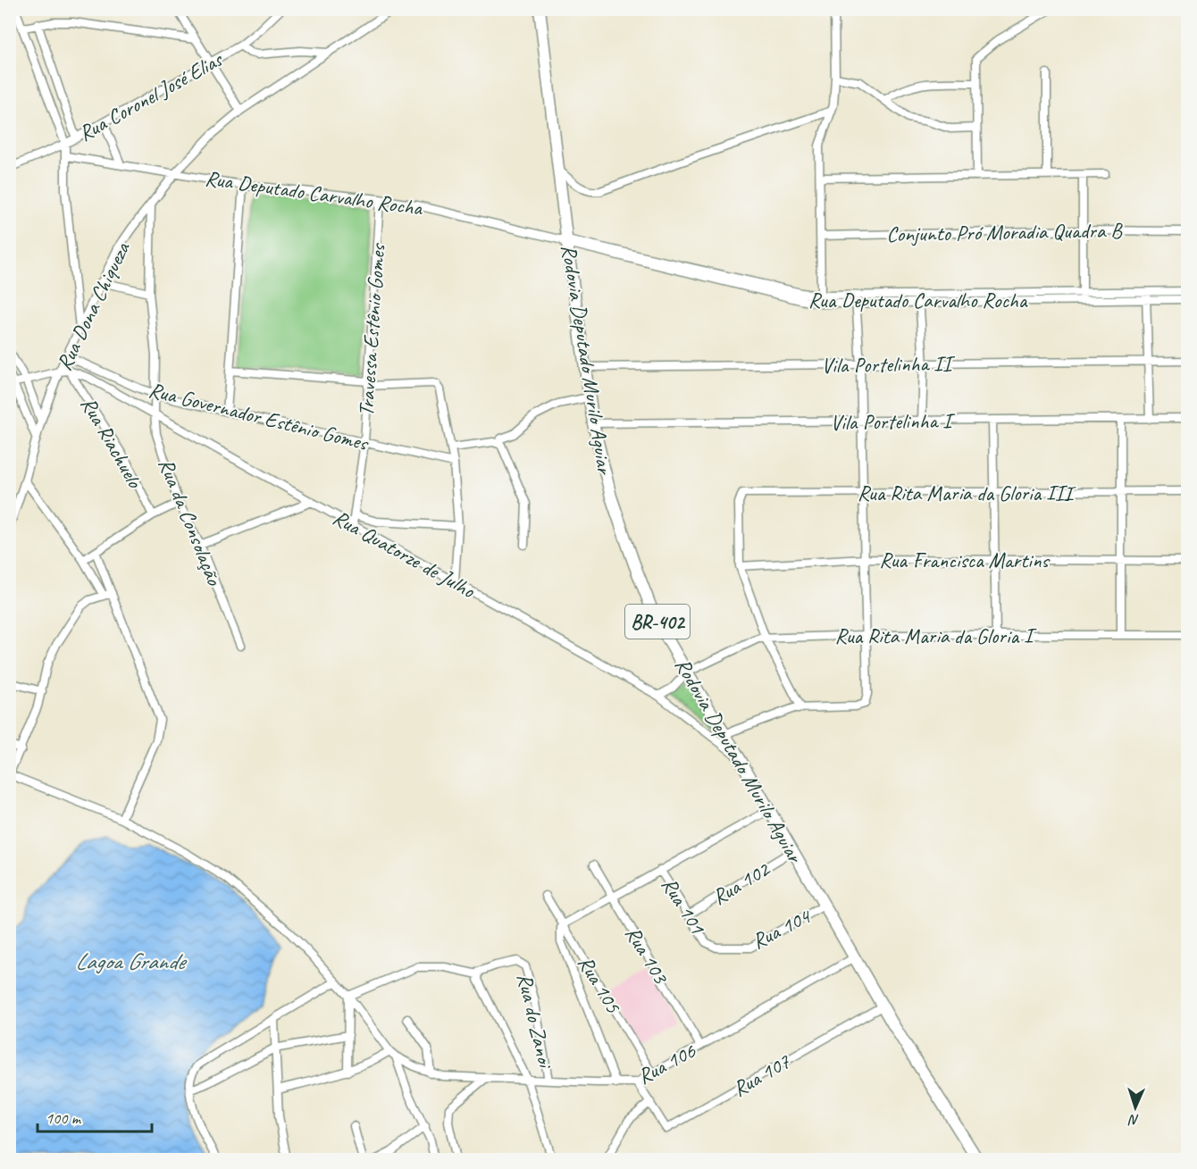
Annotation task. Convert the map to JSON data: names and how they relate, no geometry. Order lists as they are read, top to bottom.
{
  "streets": {
    "highway": ["Rodovia Deputado Murilo Aguiar", "BR-402"],
    "street": [
      "Rua Coronel José Elias",
      "Rua Deputado Carvalho Rocha",
      "Conjunto Pró Moradia Quadra B",
      "Rua Dona Chiqueza",
      "Travessa Estênio Gomes",
      "Vila Portelinha II",
      "Rua Governador Estênio Gomes",
      "Vila Portelinha I",
      "Rua Riachuelo",
      "Rua Rita Maria da Gloria III",
      "Rua da Consolação",
      "Rua Quatorze de Julho",
      "Rua Francisca Martins",
      "Rua Rita Maria da Gloria I",
      "Rua 102",
      "Rua 101",
      "Rua 104",
      "Rua 103",
      "Rua 105",
      "Rua do Zanoi",
      "Rua 106",
      "Rua 107"
    ]
  },
  "crossings": [
    ["Rua Deputado Carvalho Rocha", "Rua Dona Chiqueza"],
    ["Rua Deputado Carvalho Rocha", "Travessa Estênio Gomes"],
    ["Rua Deputado Carvalho Rocha", "Rodovia Deputado Murilo Aguiar"],
    ["Rua Dona Chiqueza", "Rua Governador Estênio Gomes"],
    ["Rua Dona Chiqueza", "Rua da Consolação"],
    ["Rua Dona Chiqueza", "Rua Quatorze de Julho"],
    ["Travessa Estênio Gomes", "Rua Governador Estênio Gomes"],
    ["Travessa Estênio Gomes", "Rua Quatorze de Julho"],
    ["Rodovia Deputado Murilo Aguiar", "Vila Portelinha II"],
    ["Rodovia Deputado Murilo Aguiar", "Vila Portelinha I"],
    ["Rodovia Deputado Murilo Aguiar", "Rua Quatorze de Julho"],
    ["Rodovia Deputado Murilo Aguiar", "Rua Rita Maria da Gloria I"],
    ["Rodovia Deputado Murilo Aguiar", "Rua 102"],
    ["Rodovia Deputado Murilo Aguiar", "Rua 104"],
    ["Rodovia Deputado Murilo Aguiar", "Rua 106"],
    ["Rodovia Deputado Murilo Aguiar", "Rua 107"],
    ["Rua Governador Estênio Gomes", "Rua da Consolação"],
    ["Rua Riachuelo", "Rua Quatorze de Julho"],
    ["Rua Rita Maria da Gloria III", "Rua Francisca Martins"],
    ["Rua da Consolação", "Rua Quatorze de Julho"],
    ["Rua Quatorze de Julho", "Rua Rita Maria da Gloria I"],
    ["Rua 102", "Rua 101"],
    ["Rua 101", "Rua 104"],
    ["Rua 103", "Rua 106"],
    ["Rua 105", "Rua 106"],
    ["Rua do Zanoi", "Rua 106"],
    ["Rua 106", "Rua 107"]
  ],
  "water": ["Lagoa Grande"],
  "scale_bar": "100 m",
  "north": "bottom"
}
